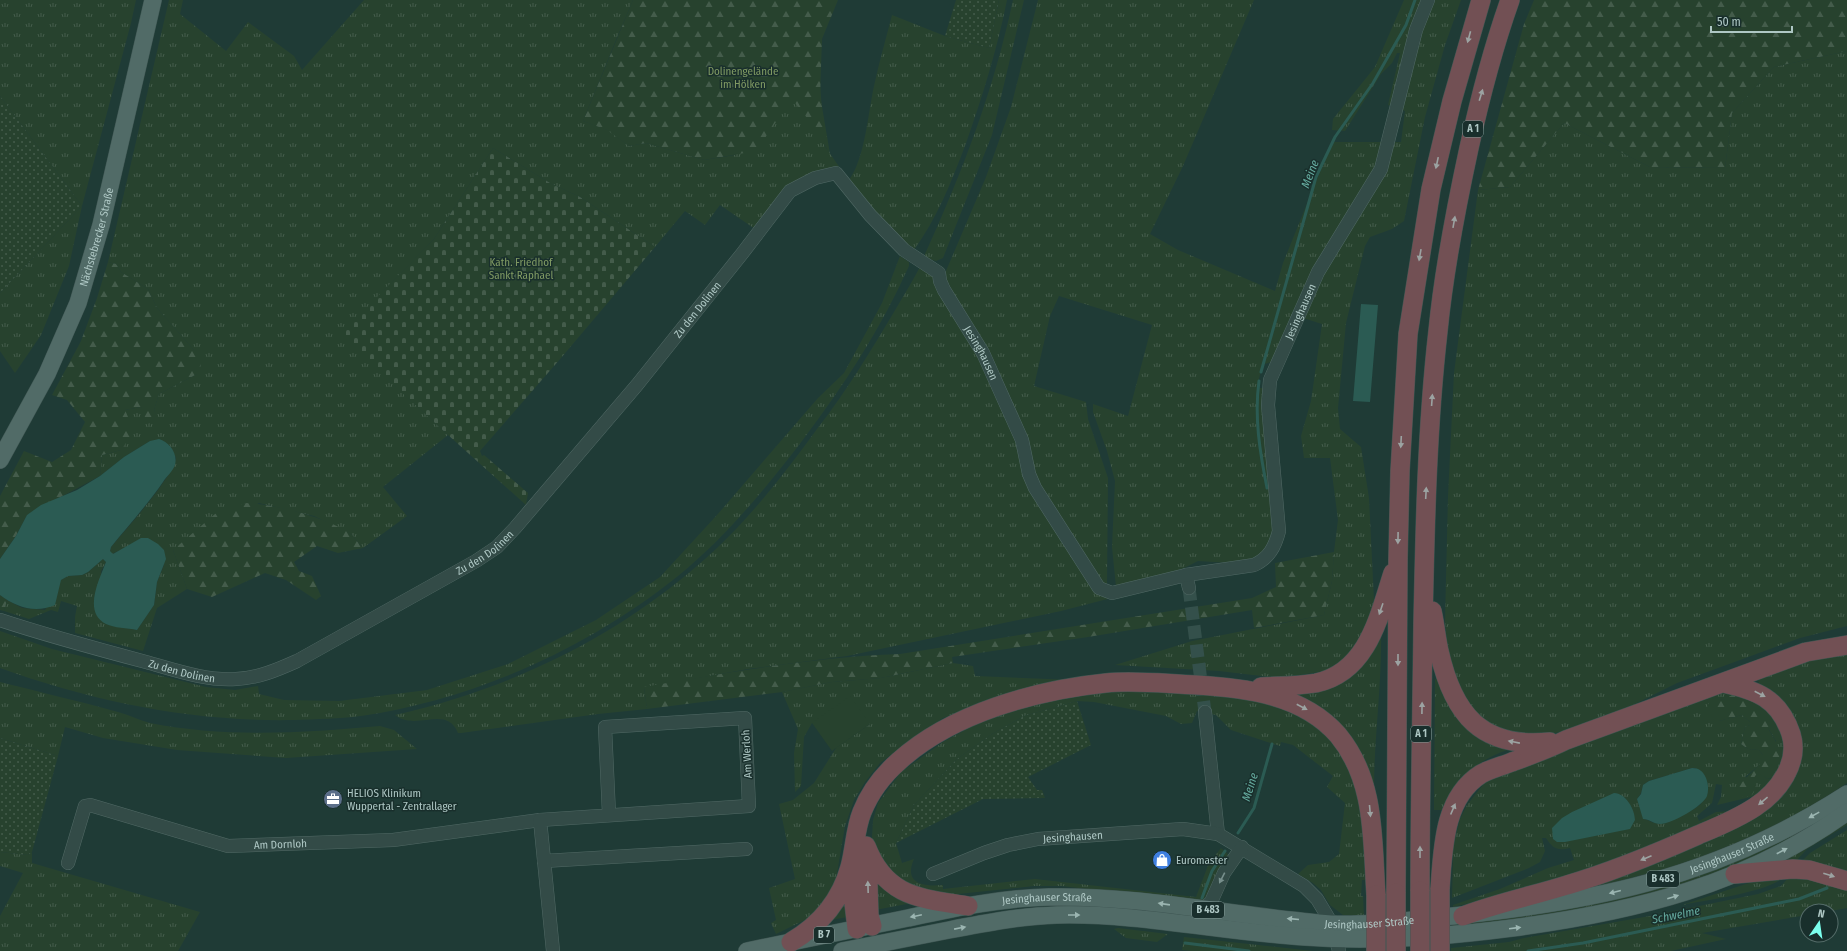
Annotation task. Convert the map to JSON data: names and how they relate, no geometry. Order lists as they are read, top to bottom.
{
  "streets": {
    "highway": ["A 1"],
    "main road": [
      "Nächstebrecker Straße",
      "Jesinghauser Straße",
      "B 483",
      "B 7"
    ],
    "street": [
      "Zu den Dolinen",
      "Jesinghausen",
      "Am Werloh",
      "Am Dornloh"
    ]
  },
  "crossings": [
    ["Zu den Dolinen", "Jesinghausen"],
    ["Jesinghausen", "Jesinghauser Straße"],
    ["Am Werloh", "Am Dornloh"]
  ],
  "water": ["Meine", "Schwelme"],
  "parks": ["Dolinengelände im Hölken", "Kath. Friedhof Sankt Raphael"],
  "places": {
    "office": ["HELIOS Klinikum Wuppertal - Zentrallager"],
    "shop": ["Euromaster"]
  },
  "scale_bar": "50 m",
  "north": "top"
}
